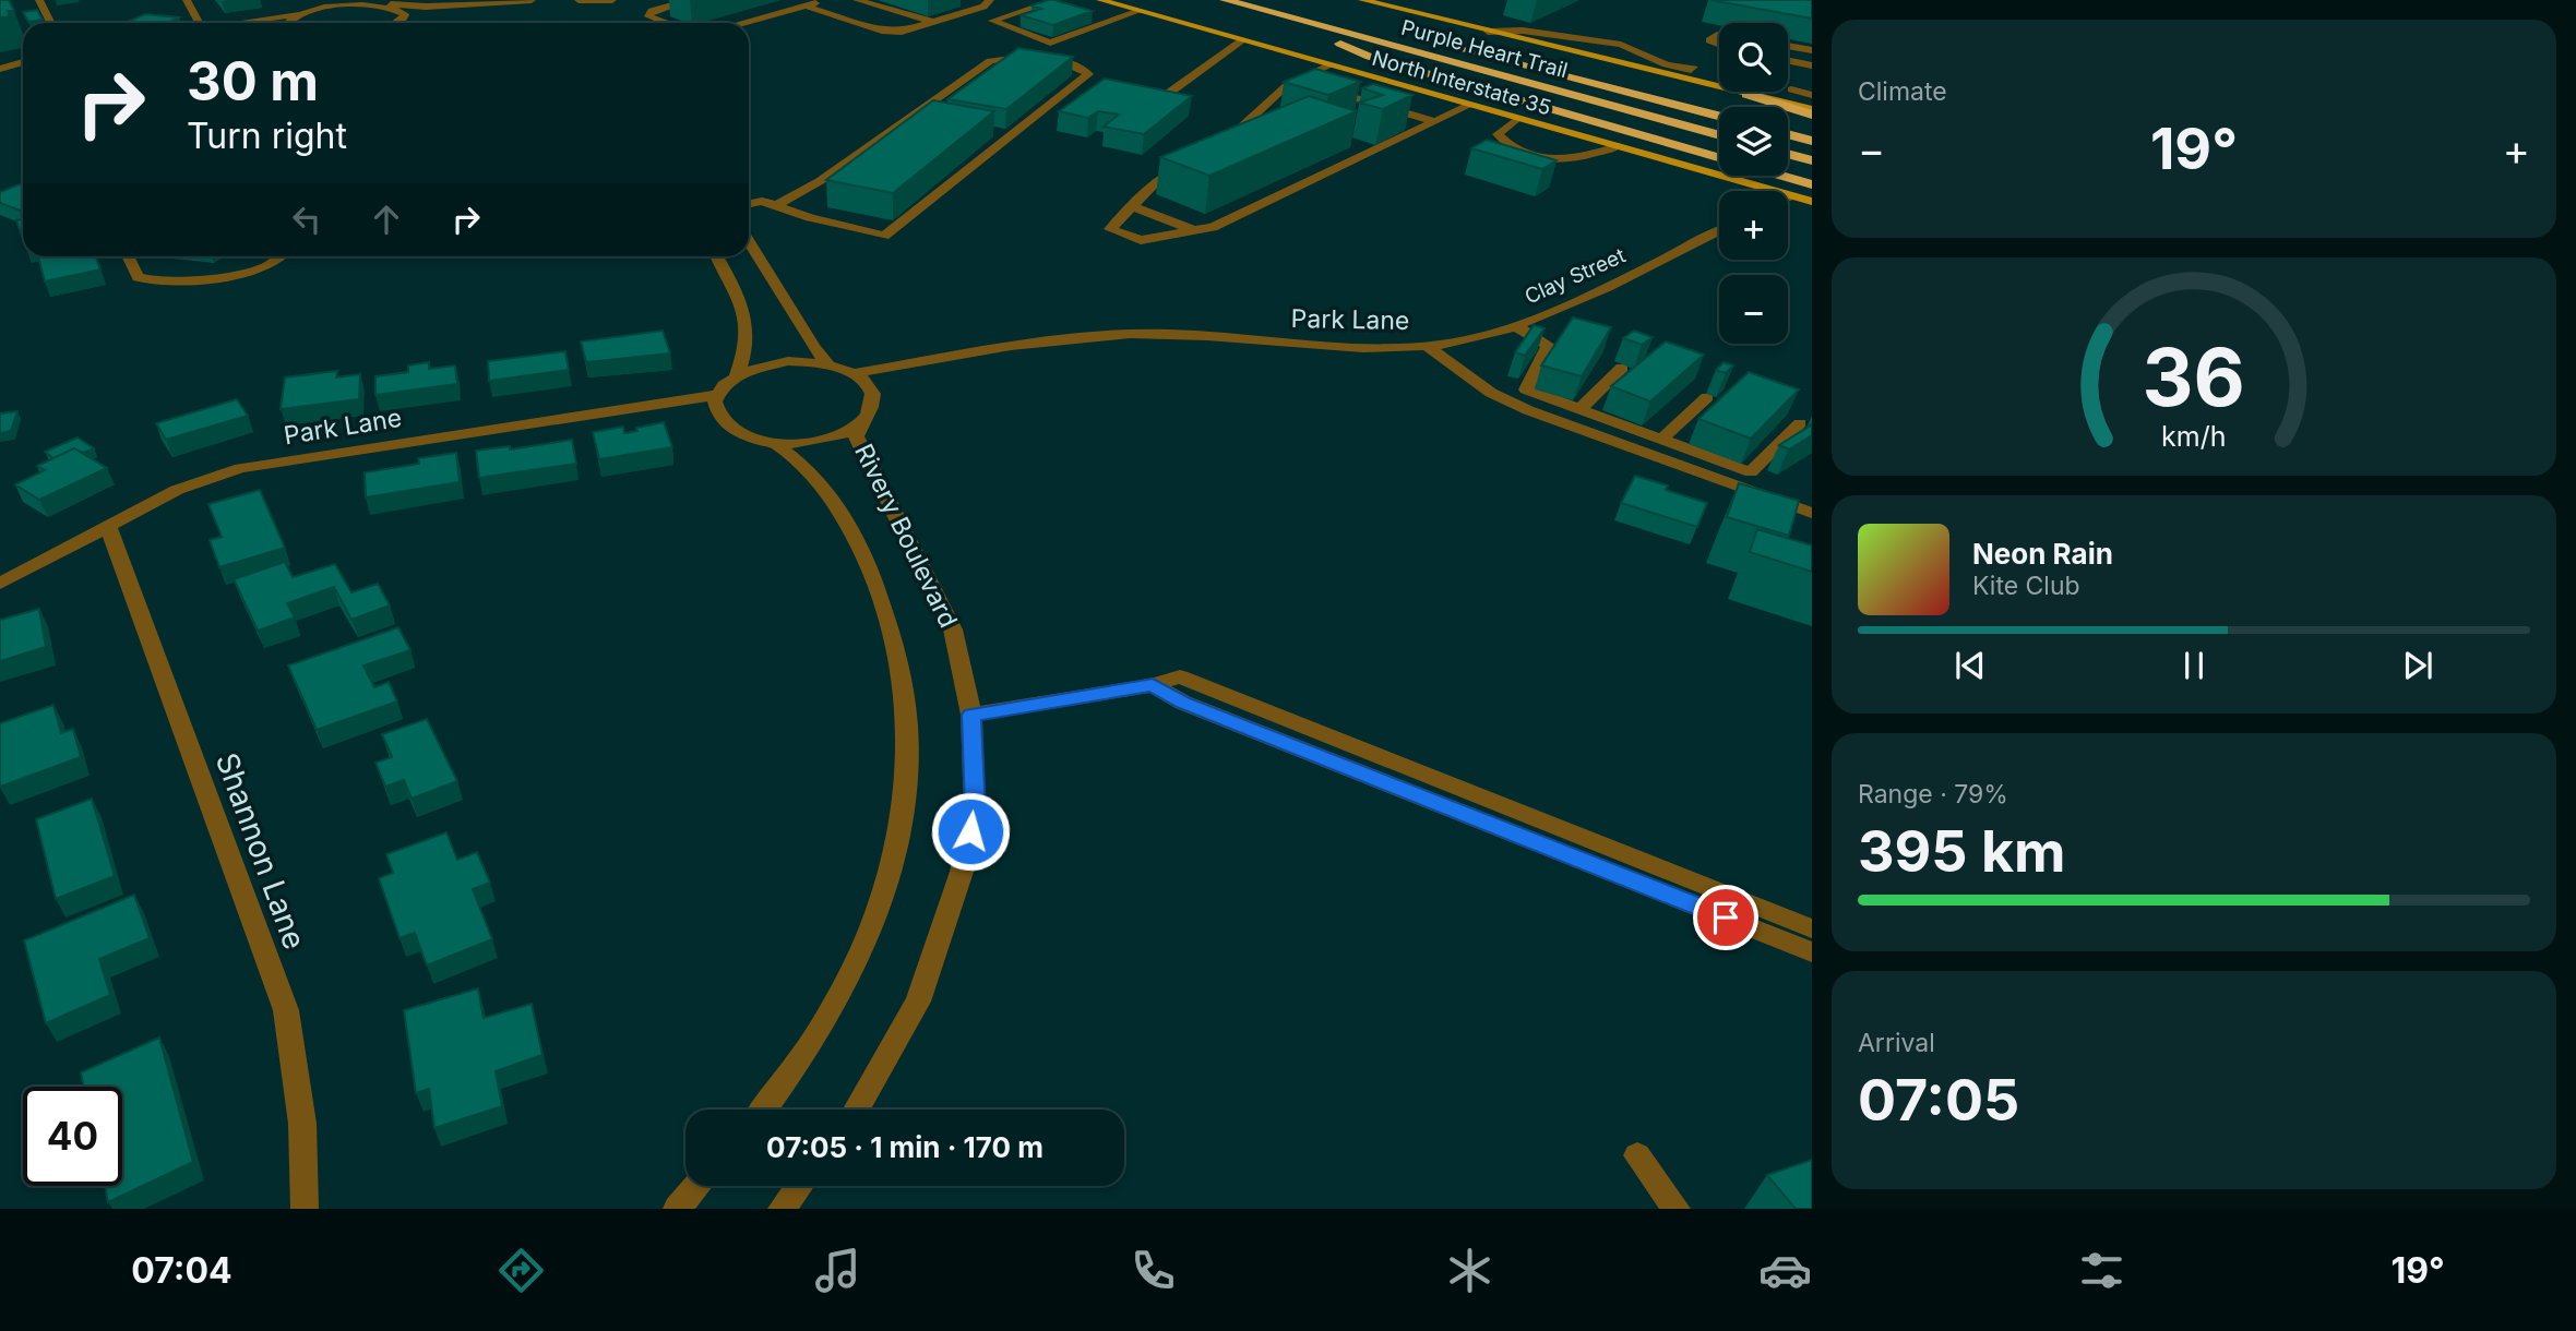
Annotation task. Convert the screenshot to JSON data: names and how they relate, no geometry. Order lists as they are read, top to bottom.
{
  "streets": {
    "highway": ["Purple Heart Trail"],
    "main road": ["North Interstate 35"],
    "street": [
      "Clay Street",
      "Park Lane",
      "Rivery Boulevard",
      "Shannon Lane"
    ]
  },
  "crossings": [
    ["Clay Street", "Park Lane"],
    ["Park Lane", "Shannon Lane"]
  ],
  "page": {
    "tile": [
      "Climate",
      ["Range · 79%", "395 km"],
      ["Arrival", "07:05"]
    ],
    "map_buttons": ["+", "−"],
    "turn": ["30 m", "Turn right"],
    "heat": ["−", "19°", "+"],
    "song": ["Neon Rain", "Kite Club"],
    "limit": "40",
    "trip": "07:05 · 1 min · 170 m",
    "tabs": ["07:04", "19°"],
    "gauge": ["36", "km/h"]
  }
}
